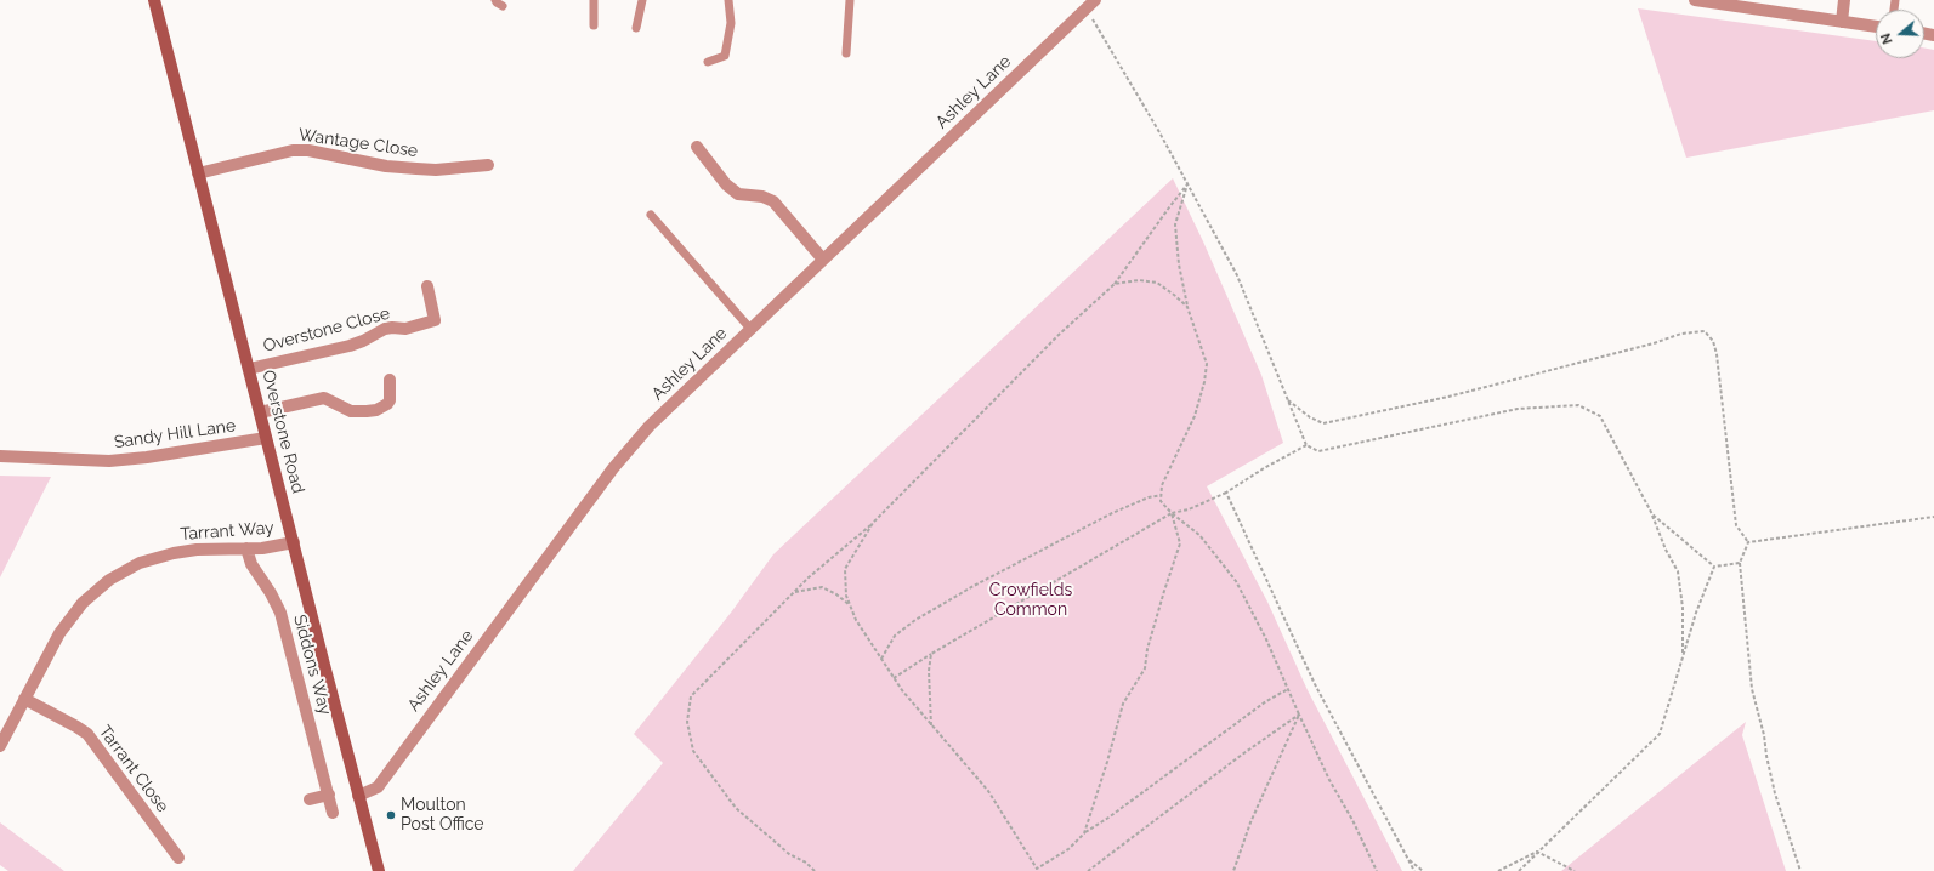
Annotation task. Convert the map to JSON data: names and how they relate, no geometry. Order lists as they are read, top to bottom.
{
  "streets": {
    "street": [
      "Ashley Lane",
      "Wantage Close",
      "Overstone Close",
      "Overstone Road",
      "Sandy Hill Lane",
      "Tarrant Way",
      "Siddons Way",
      "Tarrant Close"
    ]
  },
  "crossings": [
    ["Ashley Lane", "Overstone Road"],
    ["Wantage Close", "Overstone Road"],
    ["Overstone Close", "Overstone Road"],
    ["Overstone Road", "Sandy Hill Lane"],
    ["Overstone Road", "Tarrant Way"],
    ["Tarrant Way", "Siddons Way"],
    ["Tarrant Way", "Tarrant Close"]
  ],
  "parks": ["Crowfields Common"],
  "places": ["Moulton Post Office"],
  "north": "left"
}
